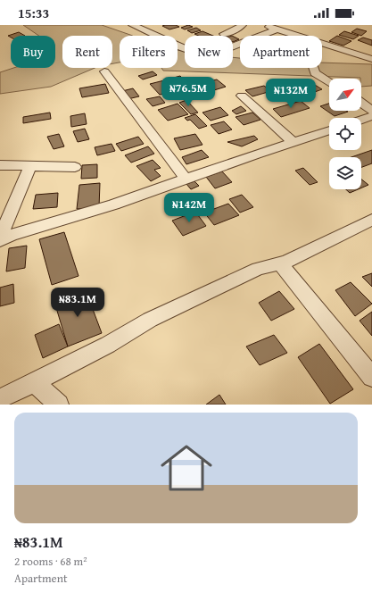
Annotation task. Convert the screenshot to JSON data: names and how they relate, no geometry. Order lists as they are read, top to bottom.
{
  "north": "top right",
  "page": {
    "status": "15:33",
    "chip": [
      "Buy",
      "Rent",
      "Filters",
      "New",
      "Apartment"
    ],
    "price": [
      "₦76.5M",
      "₦132M",
      "₦142M",
      "₦83.1M"
    ],
    "list": [
      {
        "name": "₦83.1M",
        "note": "2 rooms · 68 m² · Apartment"
      }
    ]
  }
}
